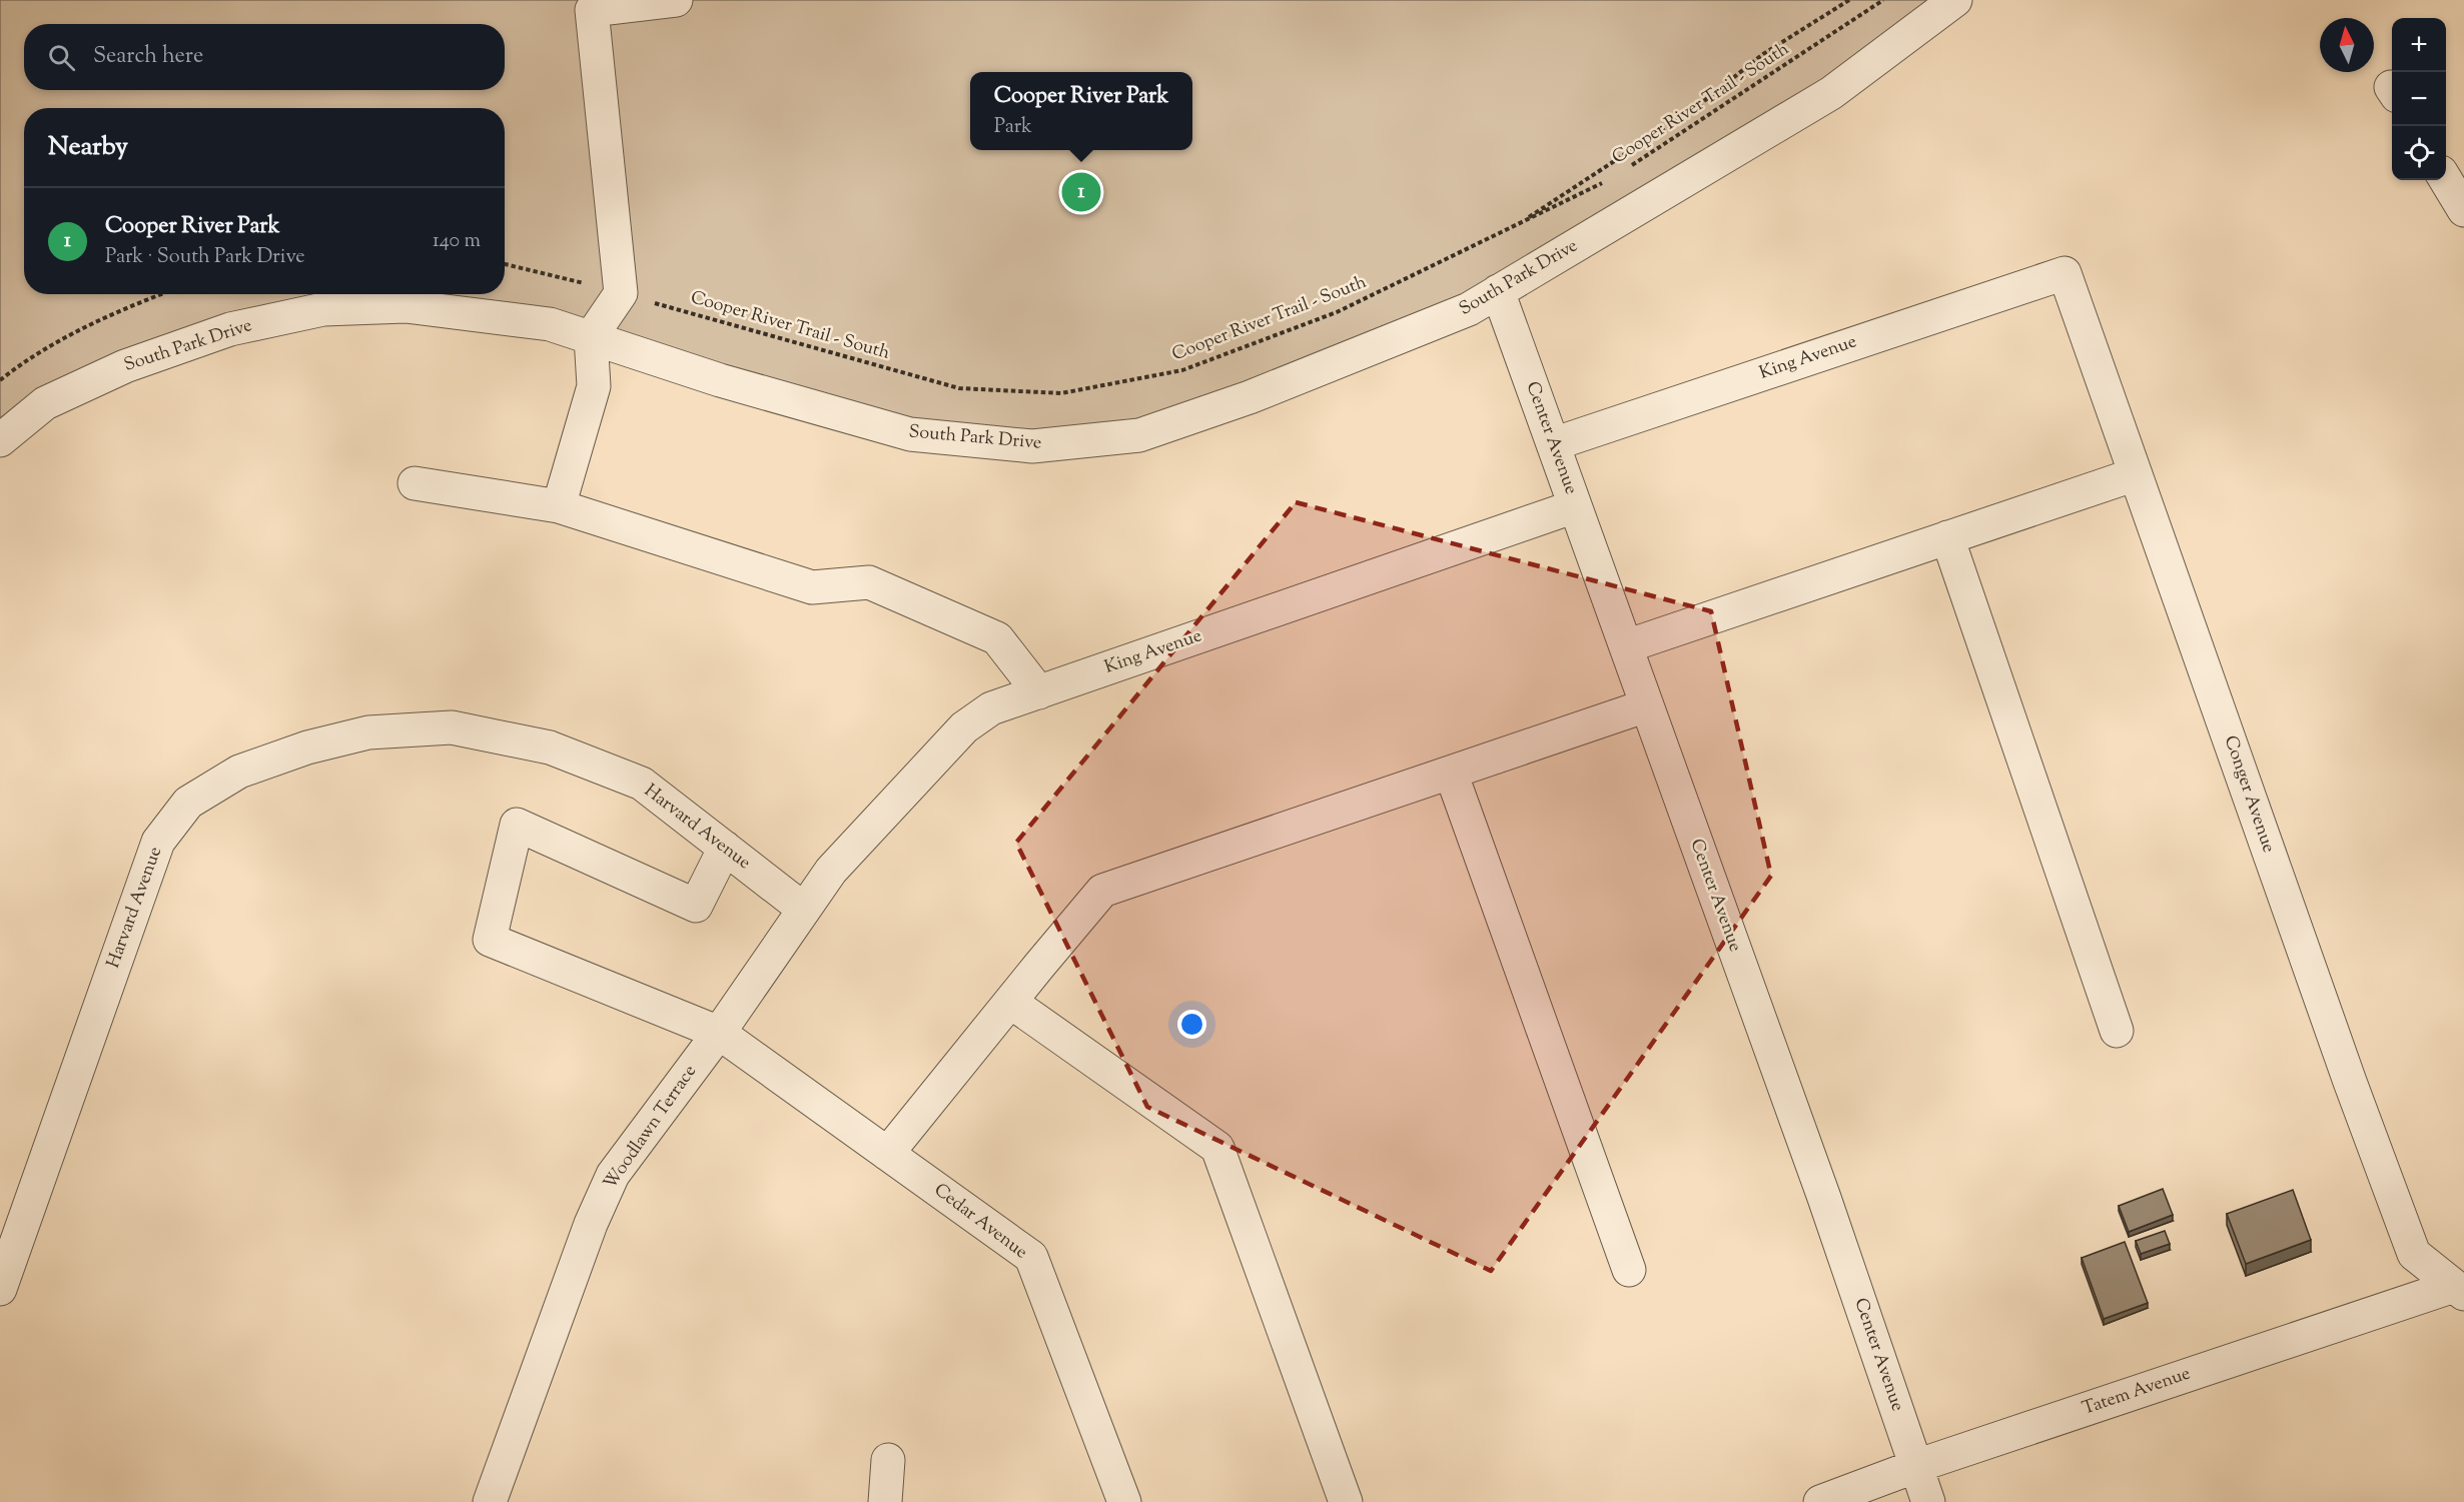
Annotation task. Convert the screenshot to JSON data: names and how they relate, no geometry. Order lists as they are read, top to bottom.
{
  "streets": {
    "street": [
      "South Park Drive",
      "King Avenue",
      "Center Avenue",
      "Conger Avenue",
      "Harvard Avenue",
      "Woodlawn Terrace",
      "Cedar Avenue",
      "Tatem Avenue"
    ],
    "path": ["Cooper River Trail - South"]
  },
  "crossings": [
    ["South Park Drive", "Center Avenue"],
    ["King Avenue", "Center Avenue"],
    ["King Avenue", "Conger Avenue"],
    ["King Avenue", "Harvard Avenue"],
    ["King Avenue", "Woodlawn Terrace"],
    ["Center Avenue", "Tatem Avenue"],
    ["Conger Avenue", "Tatem Avenue"],
    ["Harvard Avenue", "Woodlawn Terrace"],
    ["Harvard Avenue", "Cedar Avenue"],
    ["Woodlawn Terrace", "Cedar Avenue"]
  ],
  "north": "top",
  "page": {
    "map_buttons": ["+", "−"],
    "search": "Search here",
    "popup": ["Cooper River Park", "Park"],
    "heading": "Nearby",
    "pins": "1",
    "list": [
      {
        "mark": "1",
        "name": "Cooper River Park",
        "note": "Park · South Park Drive",
        "value": "140 m"
      }
    ]
  }
}
